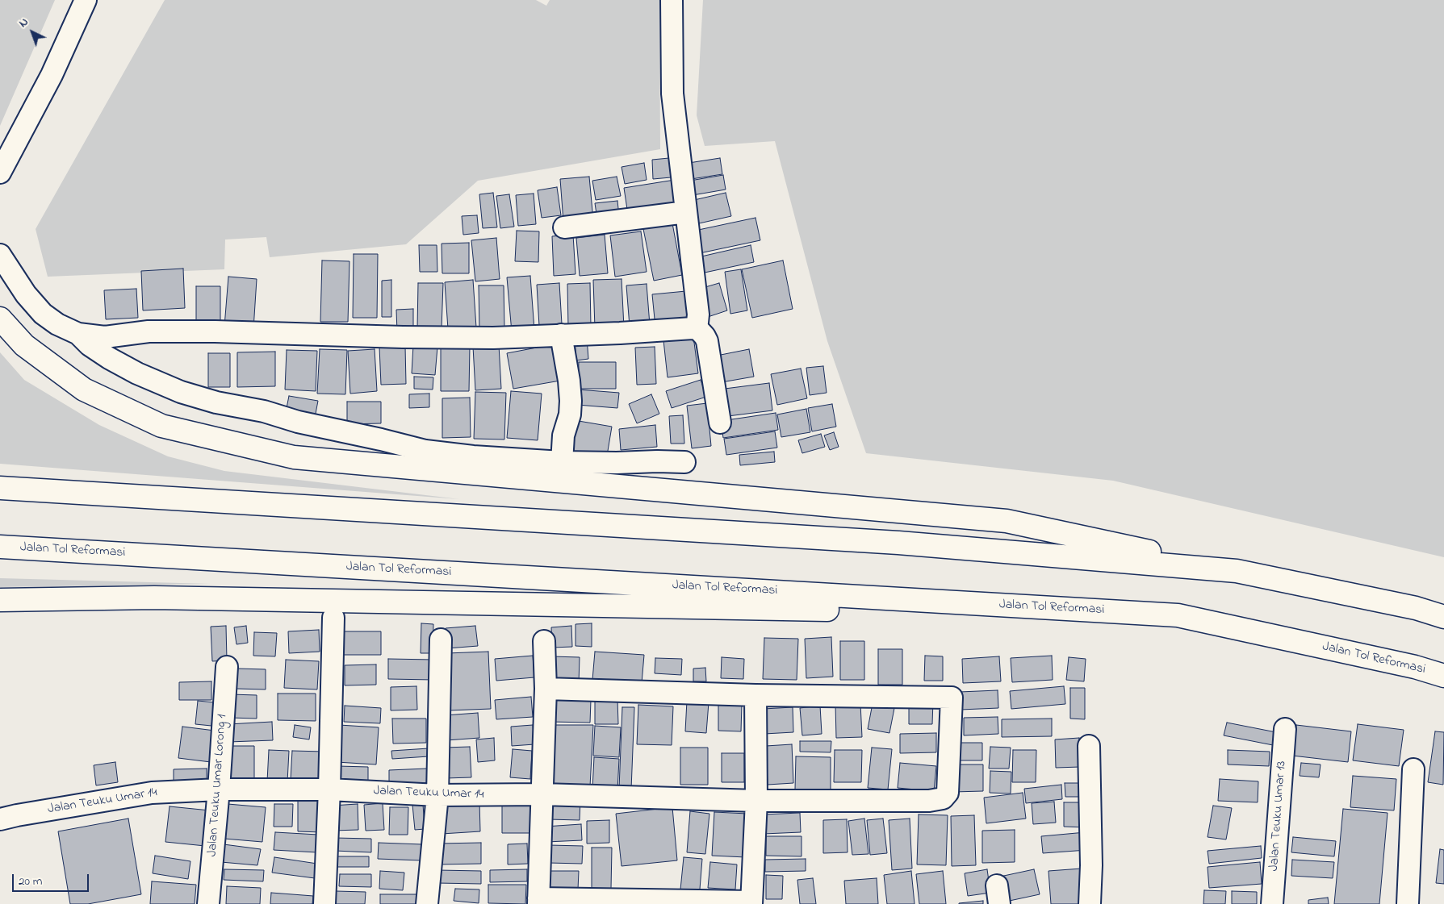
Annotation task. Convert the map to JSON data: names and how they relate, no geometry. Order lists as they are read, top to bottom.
{
  "streets": {
    "highway": ["Jalan Tol Reformasi"],
    "street": ["Jalan Teuku Umar Lorong 1", "Jalan Teuku Umar 14", "Jalan Teuku Umar 13"]
  },
  "crossings": [
    ["Jalan Teuku Umar Lorong 1", "Jalan Teuku Umar 14"]
  ],
  "scale_bar": "20 m",
  "north": "top left"
}
